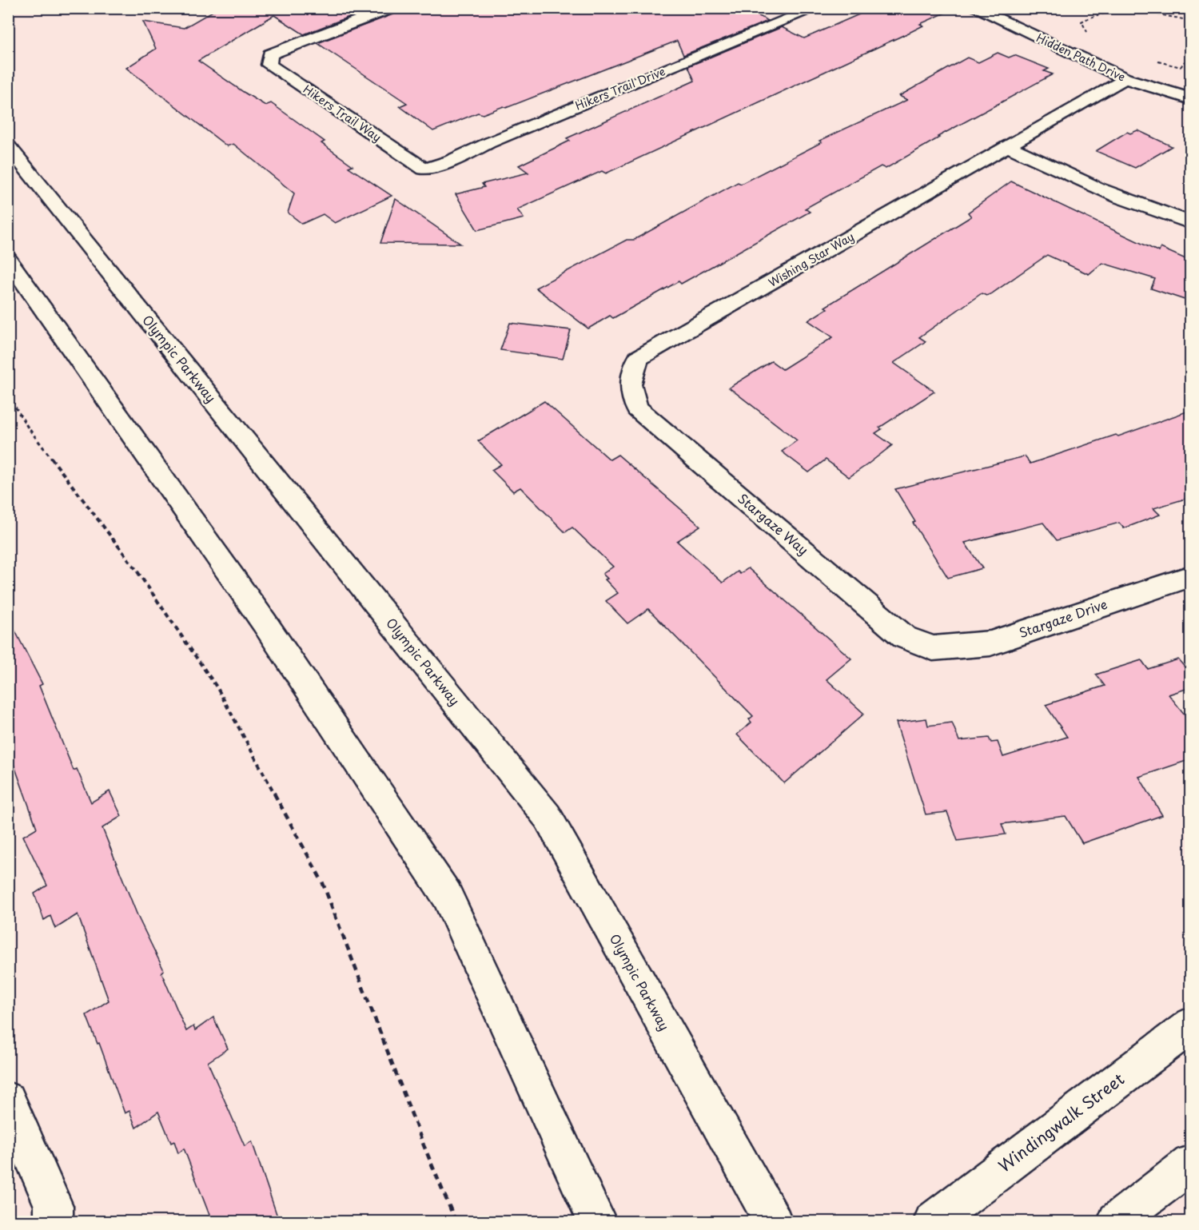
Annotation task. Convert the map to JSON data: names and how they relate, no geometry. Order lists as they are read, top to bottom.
{
  "streets": {
    "street": [
      "Hidden Path Drive",
      "Hikers Trail Drive",
      "Hikers Trail Way",
      "Wishing Star Way",
      "Olympic Parkway",
      "Stargaze Way",
      "Stargaze Drive",
      "Windingwalk Street"
    ]
  },
  "crossings": [
    ["Hidden Path Drive", "Wishing Star Way"],
    ["Hikers Trail Drive", "Hikers Trail Way"],
    ["Wishing Star Way", "Stargaze Way"],
    ["Stargaze Way", "Stargaze Drive"]
  ]
}
